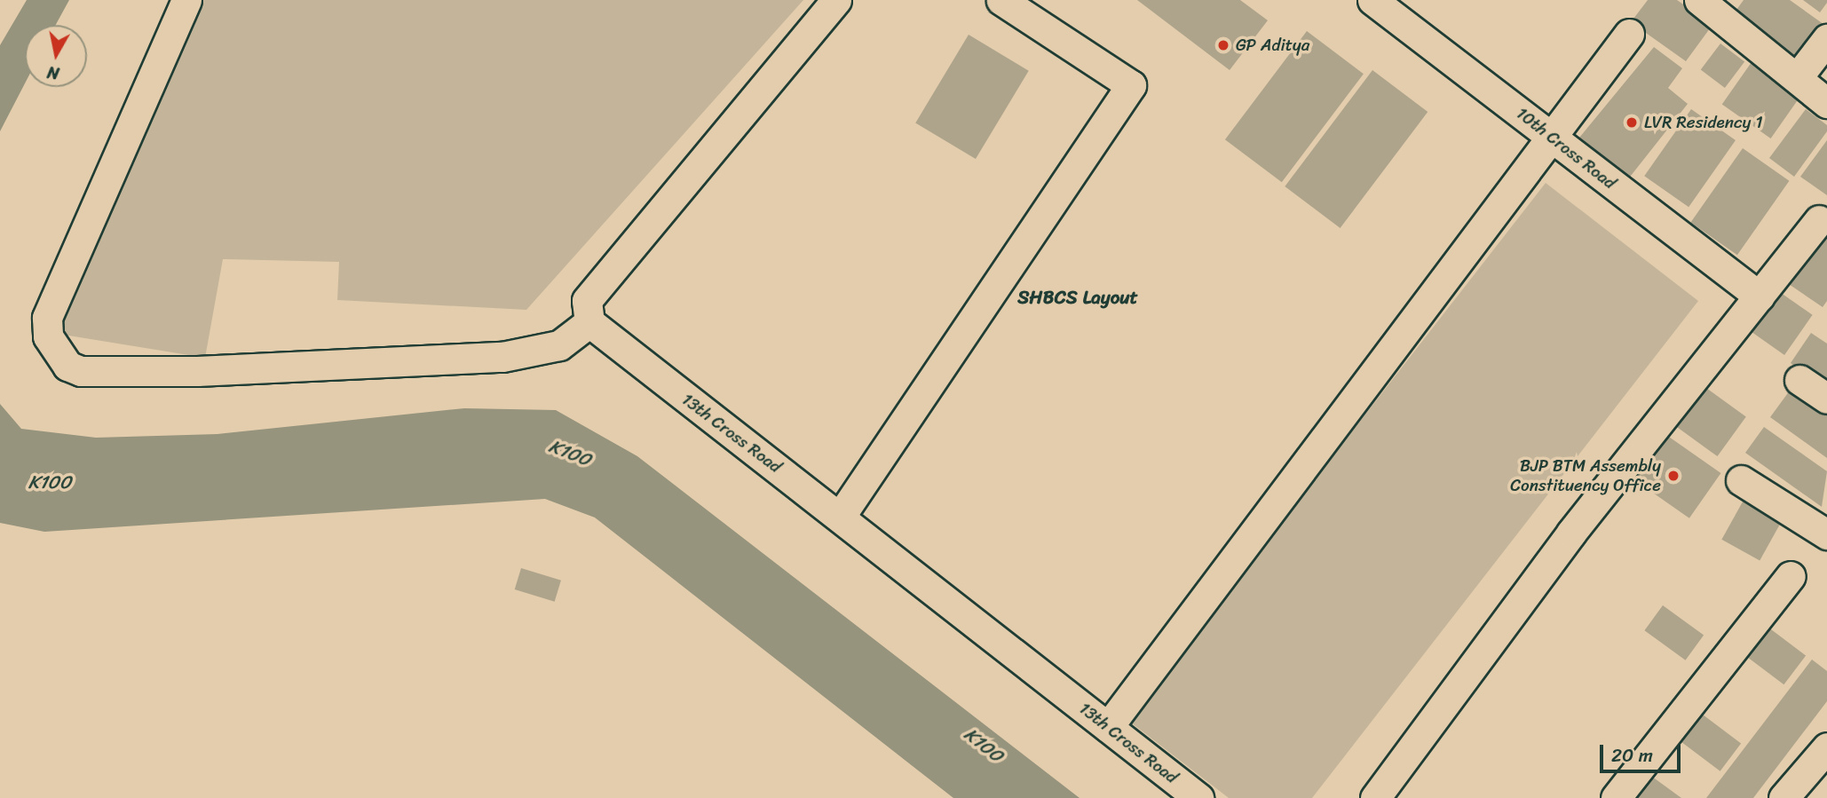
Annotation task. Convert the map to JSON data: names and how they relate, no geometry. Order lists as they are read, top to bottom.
{
  "streets": {
    "street": ["10th Cross Road", "13th Cross Road"]
  },
  "districts": ["SHBCS Layout"],
  "water": ["K100"],
  "places": ["GP Aditya", "LVR Residency 1", "BJP BTM Assembly Constituency Office"],
  "scale_bar": "20 m",
  "north": "bottom"
}
